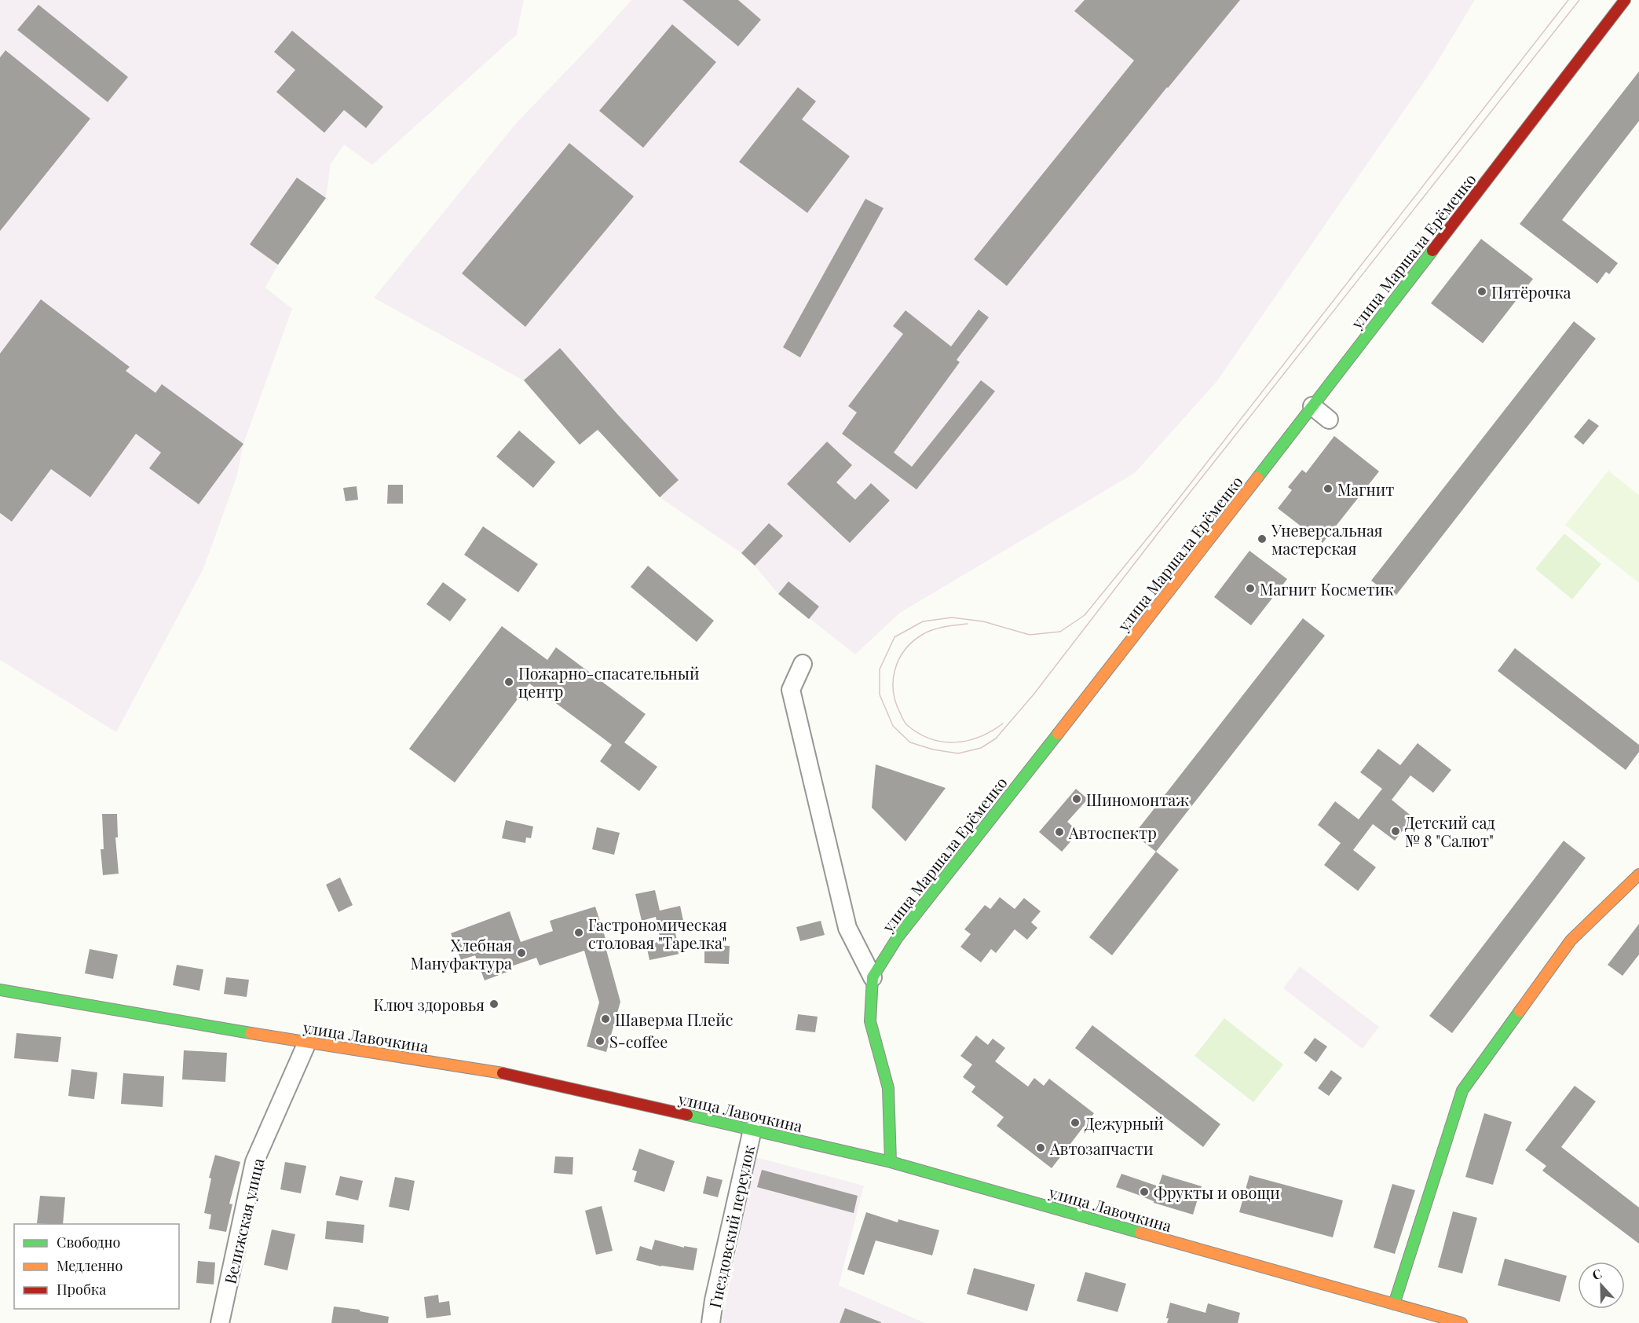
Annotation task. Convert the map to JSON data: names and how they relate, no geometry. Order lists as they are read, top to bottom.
{
  "streets": {
    "main road": ["улица Маршала Ерёменко", "улица Лавочкина"],
    "street": ["Велижская улица", "Гнездовский переулок"]
  },
  "crossings": [
    ["улица Маршала Ерёменко", "улица Лавочкина"],
    ["улица Лавочкина", "Велижская улица"],
    ["улица Лавочкина", "Гнездовский переулок"]
  ],
  "places": [
    "Пятёрочка",
    "Магнит",
    "Уневерсальная мастерская",
    "Магнит Косметик",
    "Пожарно-спасательный центр",
    "Шиномонтаж",
    "Детский сад № 8 \"Салют\"",
    "Автоспектр",
    "Гастрономическая столовая \"Тарелка\"",
    "Хлебная Мануфактура",
    "Ключ здоровья",
    "Шаверма Плейс",
    "S-coffee",
    "Дежурный",
    "Автозапчасти",
    "Фрукты и овощи"
  ],
  "legend": ["Свободно", "Медленно", "Пробка"],
  "north": "top"
}
